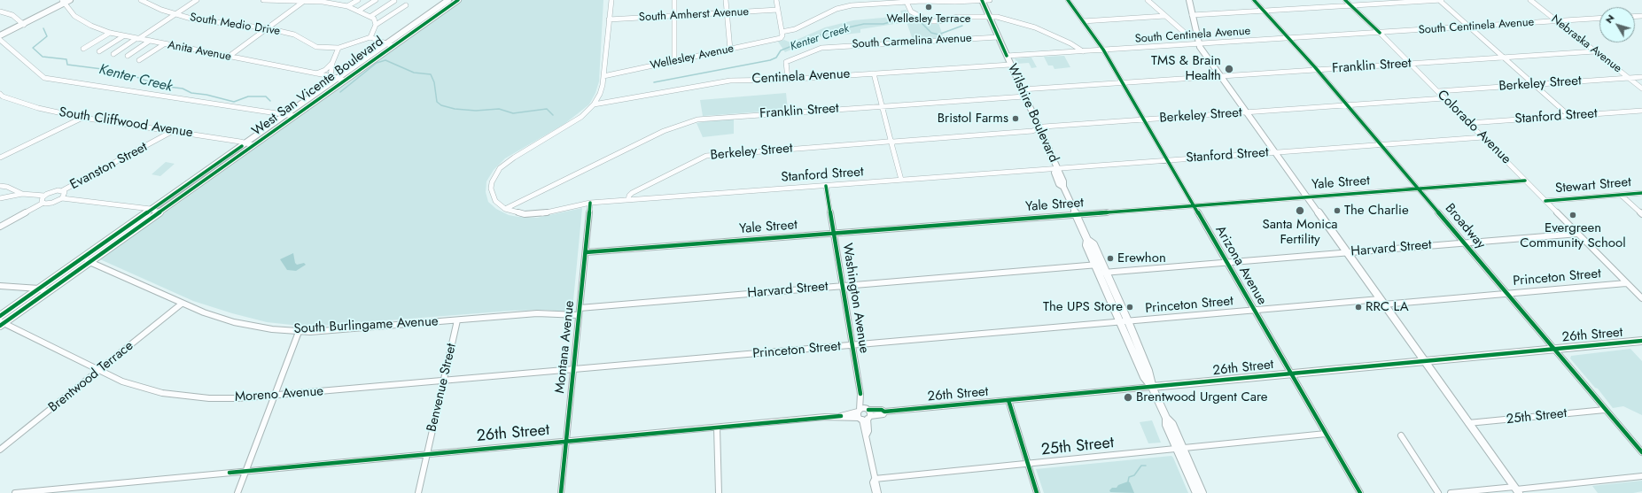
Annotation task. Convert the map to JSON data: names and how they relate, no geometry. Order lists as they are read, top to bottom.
{
  "streets": {
    "main road": ["West San Vicente Boulevard", "Wilshire Boulevard", "26th Street"],
    "street": [
      "South Amherst Avenue",
      "South Medio Drive",
      "South Centinela Avenue",
      "South Carmelina Avenue",
      "Nebraska Avenue",
      "Anita Avenue",
      "Wellesley Avenue",
      "Franklin Street",
      "Centinela Avenue",
      "Berkeley Street",
      "Stanford Street",
      "South Cliffwood Avenue",
      "Colorado Avenue",
      "Evanston Street",
      "Yale Street",
      "Stewart Street",
      "Broadway",
      "Harvard Street",
      "Arizona Avenue",
      "Princeton Street",
      "Washington Avenue",
      "South Burlingame Avenue",
      "Montana Avenue",
      "Brentwood Terrace",
      "Benvenue Street",
      "Moreno Avenue",
      "25th Street"
    ]
  },
  "crossings": [
    ["South Centinela Avenue", "Nebraska Avenue"],
    ["South Centinela Avenue", "Wilshire Boulevard"],
    ["South Centinela Avenue", "Colorado Avenue"],
    ["South Centinela Avenue", "Broadway"],
    ["South Centinela Avenue", "Arizona Avenue"],
    ["South Carmelina Avenue", "Centinela Avenue"],
    ["South Carmelina Avenue", "Wilshire Boulevard"],
    ["Nebraska Avenue", "Franklin Street"],
    ["Nebraska Avenue", "Berkeley Street"],
    ["Anita Avenue", "West San Vicente Boulevard"],
    ["Franklin Street", "Wilshire Boulevard"],
    ["Franklin Street", "Colorado Avenue"],
    ["Franklin Street", "Broadway"],
    ["Franklin Street", "Arizona Avenue"],
    ["Centinela Avenue", "Wilshire Boulevard"],
    ["Berkeley Street", "Wilshire Boulevard"],
    ["Berkeley Street", "Stanford Street"],
    ["Berkeley Street", "Colorado Avenue"],
    ["Berkeley Street", "Broadway"],
    ["Berkeley Street", "Arizona Avenue"],
    ["West San Vicente Boulevard", "South Cliffwood Avenue"],
    ["West San Vicente Boulevard", "South Burlingame Avenue"],
    ["West San Vicente Boulevard", "Moreno Avenue"],
    ["Wilshire Boulevard", "Stanford Street"],
    ["Wilshire Boulevard", "Yale Street"],
    ["Wilshire Boulevard", "Harvard Street"],
    ["Wilshire Boulevard", "Princeton Street"],
    ["Wilshire Boulevard", "26th Street"],
    ["Wilshire Boulevard", "25th Street"],
    ["Stanford Street", "Colorado Avenue"],
    ["Stanford Street", "Broadway"],
    ["Stanford Street", "Arizona Avenue"],
    ["Stanford Street", "Washington Avenue"],
    ["Stanford Street", "Montana Avenue"],
    ["South Cliffwood Avenue", "Evanston Street"],
    ["Colorado Avenue", "Yale Street"],
    ["Colorado Avenue", "Stewart Street"],
    ["Colorado Avenue", "Harvard Street"],
    ["Colorado Avenue", "Princeton Street"],
    ["Yale Street", "Broadway"],
    ["Yale Street", "Arizona Avenue"],
    ["Yale Street", "Washington Avenue"],
    ["Yale Street", "Montana Avenue"],
    ["Broadway", "Harvard Street"],
    ["Broadway", "Princeton Street"],
    ["Broadway", "26th Street"],
    ["Broadway", "25th Street"],
    ["Harvard Street", "Arizona Avenue"],
    ["Harvard Street", "Washington Avenue"],
    ["Harvard Street", "Montana Avenue"],
    ["Arizona Avenue", "Princeton Street"],
    ["Arizona Avenue", "26th Street"],
    ["Arizona Avenue", "25th Street"],
    ["Princeton Street", "Washington Avenue"],
    ["Princeton Street", "Montana Avenue"],
    ["Princeton Street", "Moreno Avenue"],
    ["Washington Avenue", "26th Street"],
    ["Washington Avenue", "25th Street"],
    ["South Burlingame Avenue", "Montana Avenue"],
    ["South Burlingame Avenue", "Brentwood Terrace"],
    ["South Burlingame Avenue", "Benvenue Street"],
    ["26th Street", "Montana Avenue"],
    ["26th Street", "Benvenue Street"],
    ["Montana Avenue", "Moreno Avenue"],
    ["Brentwood Terrace", "Moreno Avenue"],
    ["Benvenue Street", "Moreno Avenue"]
  ],
  "water": ["Kenter Creek"],
  "places": [
    "Wellesley Terrace",
    "TMS & Brain Health",
    "Bristol Farms",
    "Santa Monica Fertility",
    "The Charlie",
    "Evergreen Community School",
    "Erewhon",
    "The UPS Store",
    "RRC LA",
    "Brentwood Urgent Care"
  ],
  "north": "top left"
}
